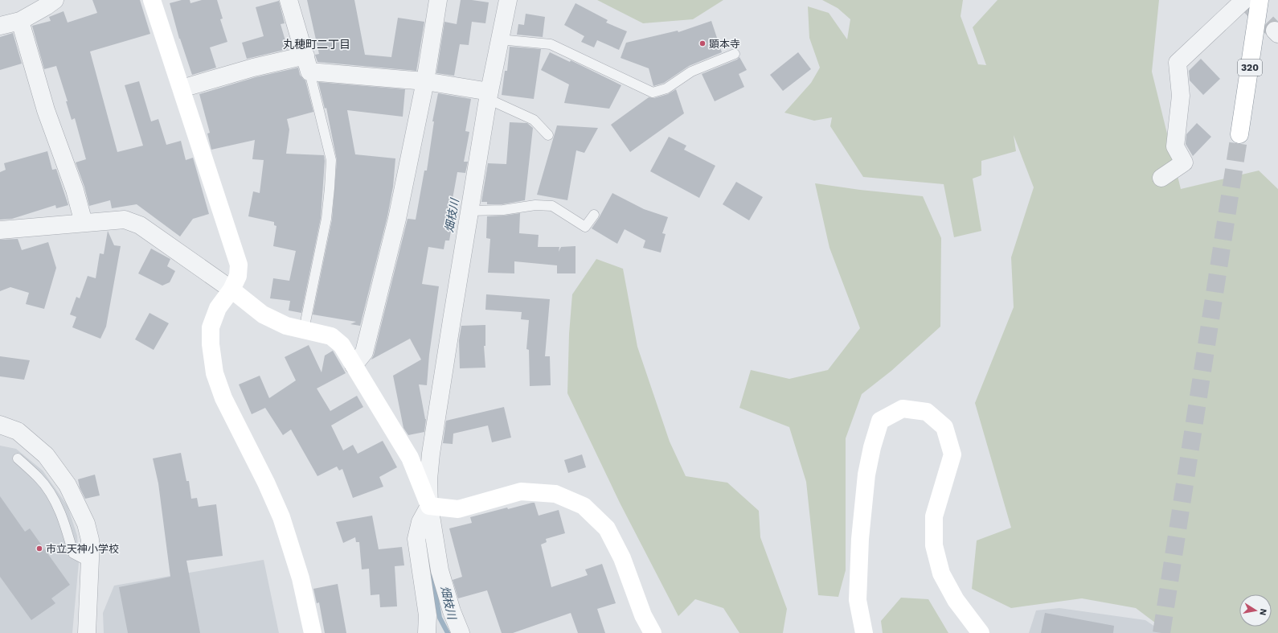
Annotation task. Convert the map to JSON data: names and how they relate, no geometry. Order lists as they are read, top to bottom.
{
  "streets": {
    "main road": ["320"]
  },
  "districts": ["丸穂町二丁目"],
  "water": ["畑枝川"],
  "places": ["顕本寺", "市立天神小学校"],
  "north": "right"
}
